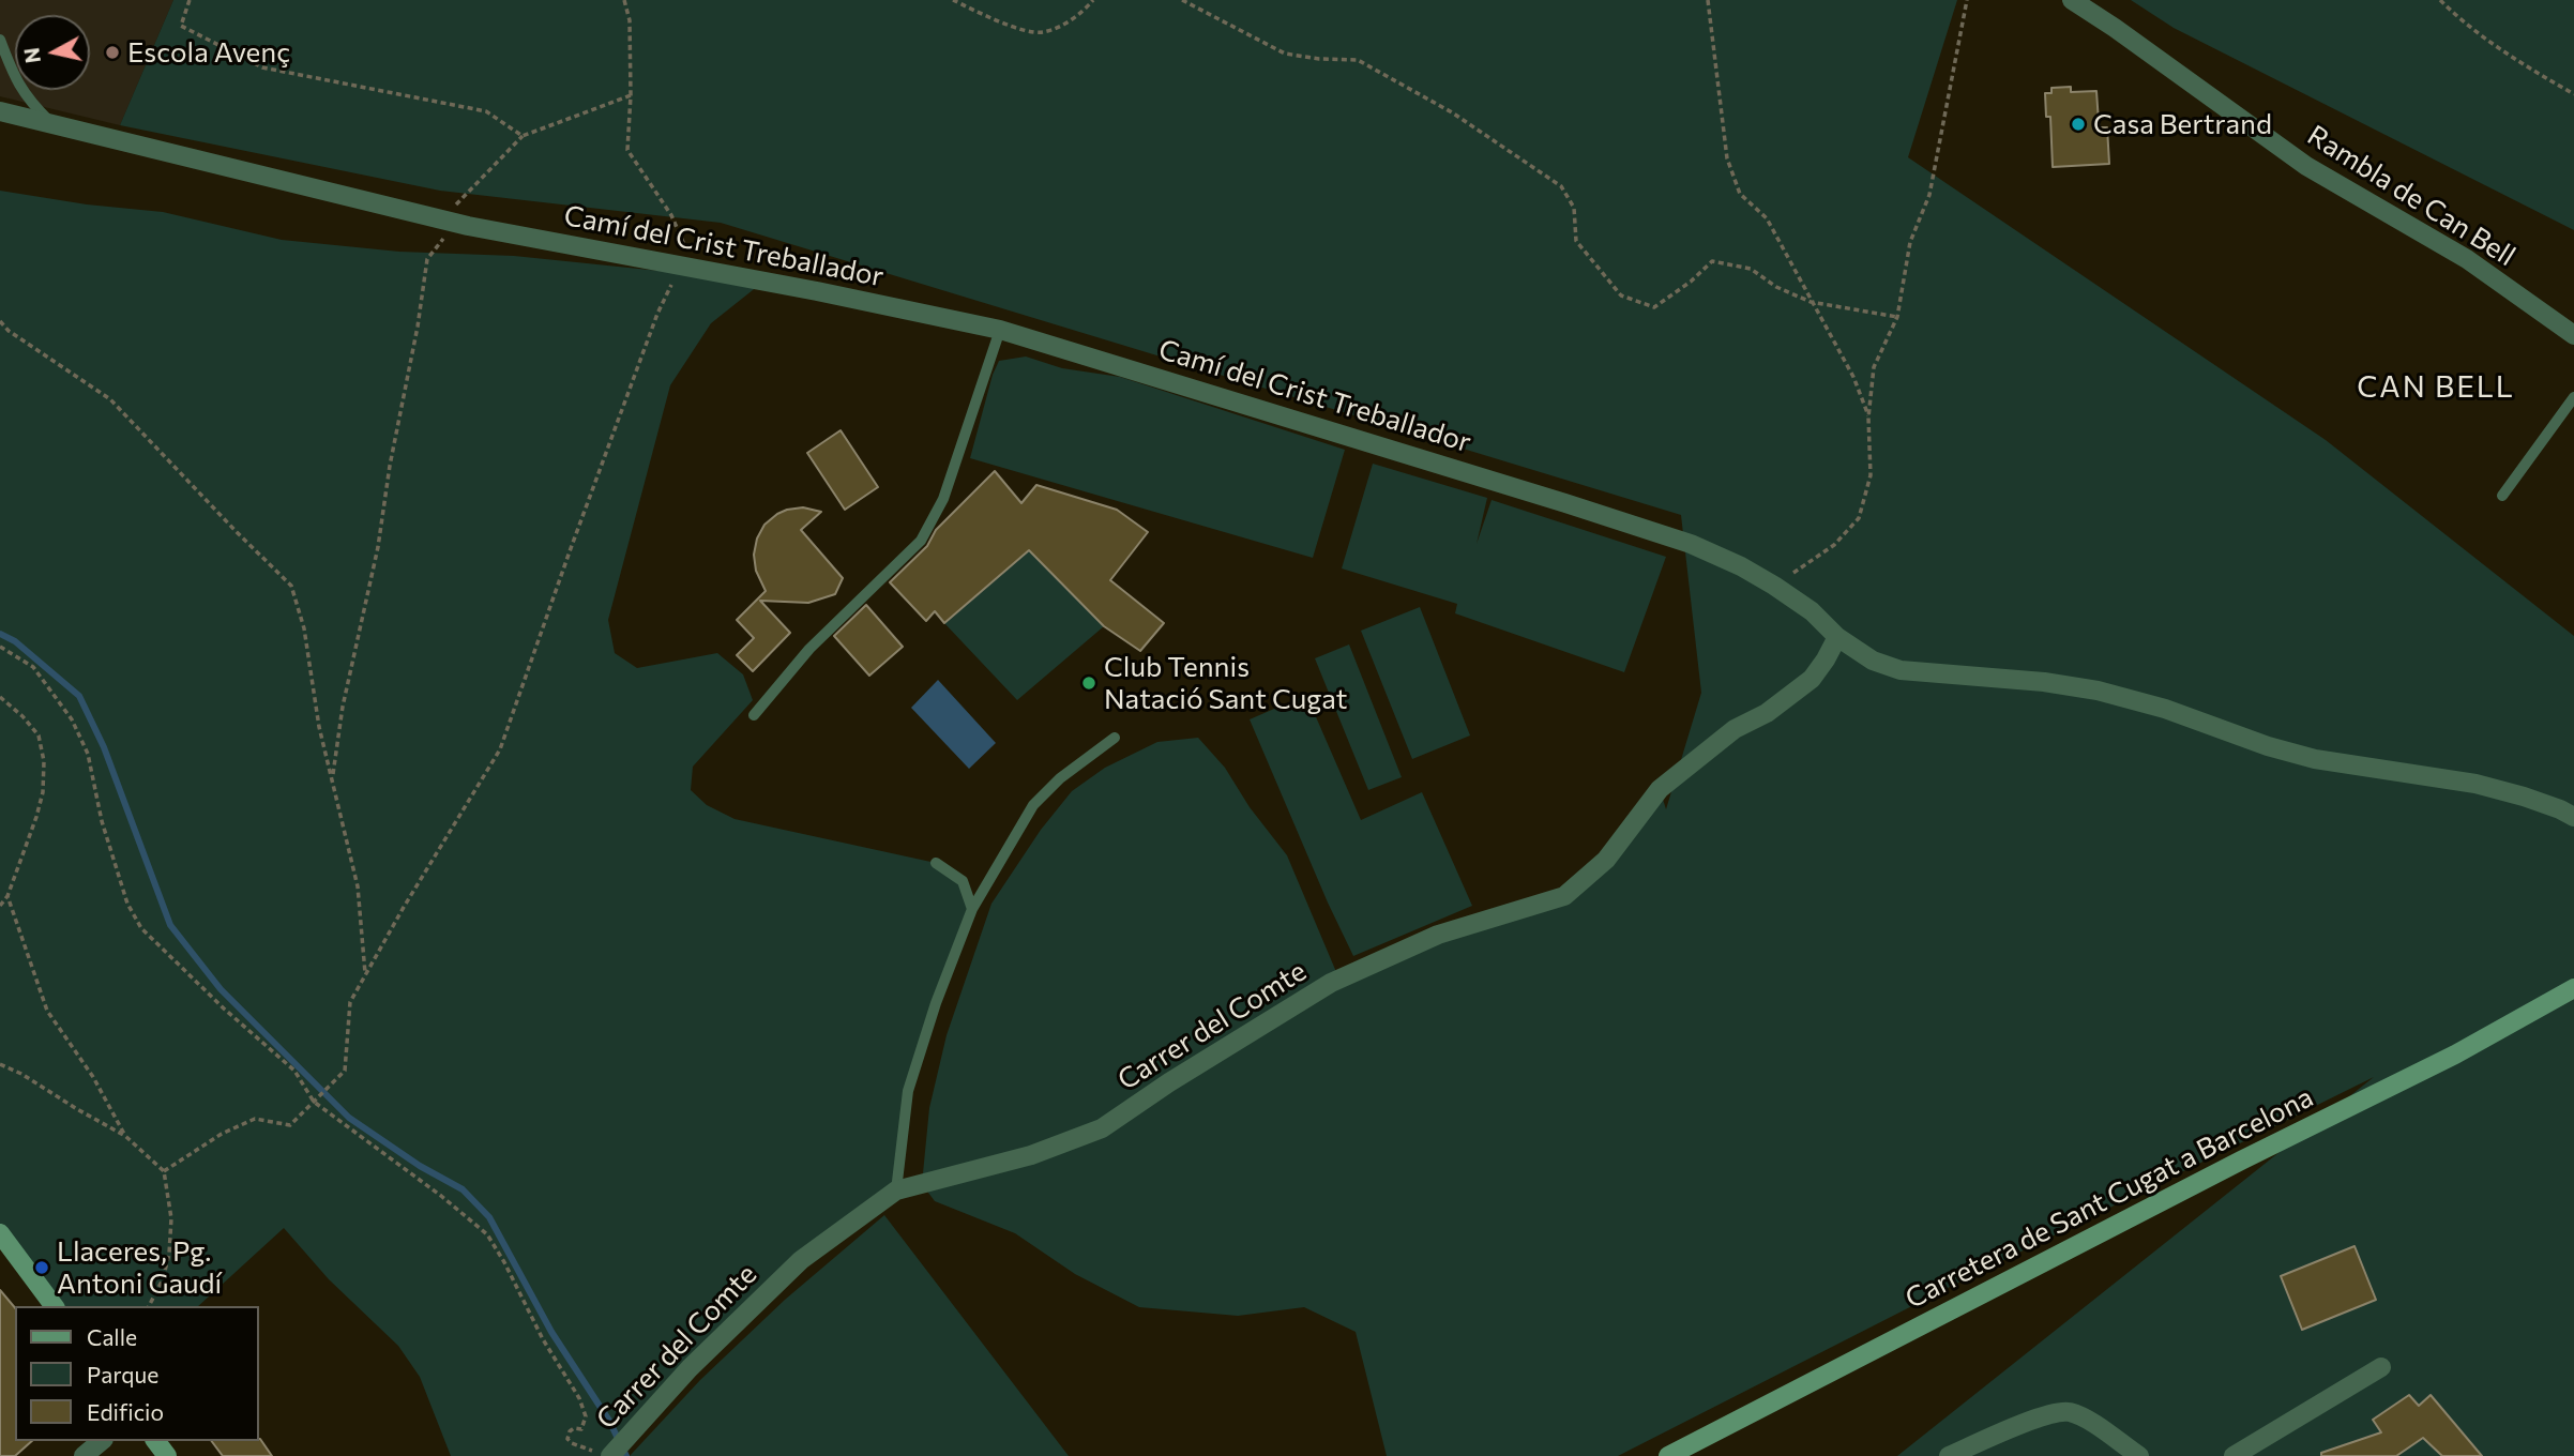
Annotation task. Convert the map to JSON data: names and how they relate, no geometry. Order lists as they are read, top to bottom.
{
  "streets": {
    "main road": ["Carretera de Sant Cugat a Barcelona"],
    "street": ["Rambla de Can Bell", "Camí del Crist Treballador", "Carrer del Comte"]
  },
  "crossings": [
    ["Camí del Crist Treballador", "Carrer del Comte"]
  ],
  "districts": ["CAN BELL"],
  "places": [
    "Escola Avenç",
    "Casa Bertrand",
    "Club Tennis Natació Sant Cugat",
    "Llaceres, Pg. Antoni Gaudí"
  ],
  "legend": ["Calle", "Parque", "Edificio"],
  "north": "left"
}
